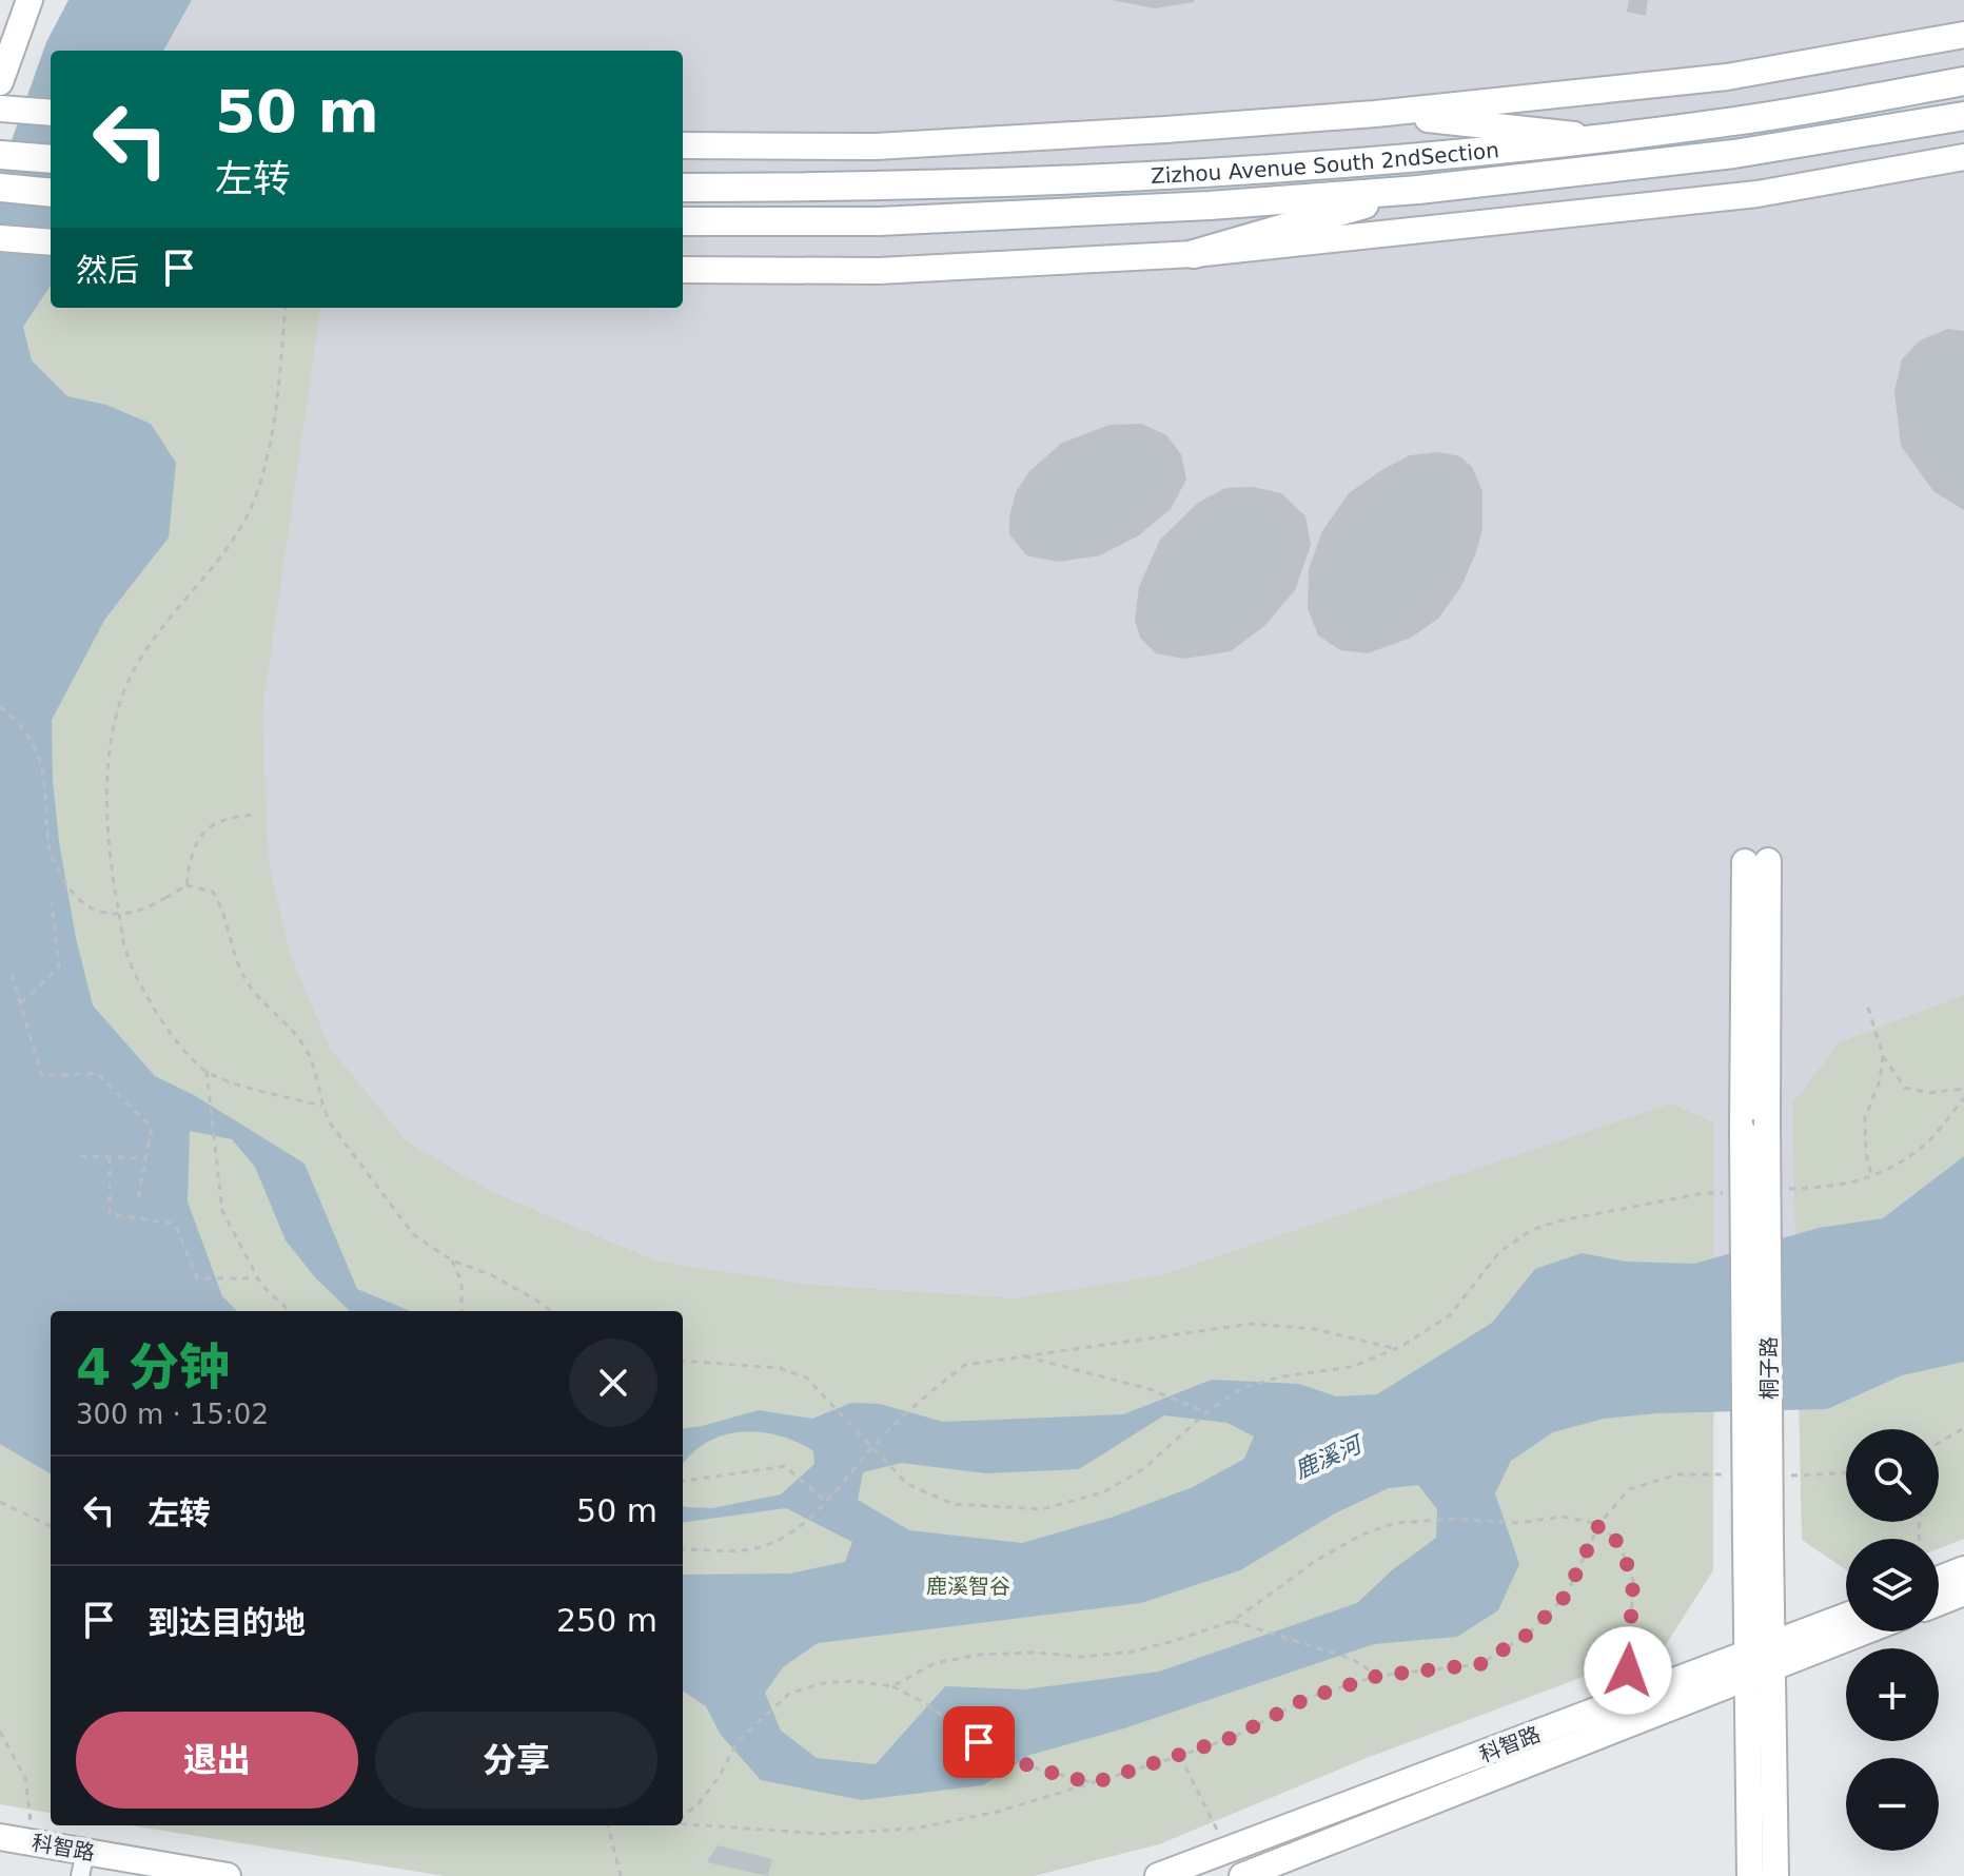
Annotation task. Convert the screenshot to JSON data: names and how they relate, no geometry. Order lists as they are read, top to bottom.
{
  "streets": {
    "main road": ["Zizhou Avenue South 2ndSection", "桐子路", "科智路"]
  },
  "crossings": [
    ["桐子路", "科智路"]
  ],
  "water": ["鹿溪河"],
  "parks": ["鹿溪智谷"],
  "page": {
    "turn": ["50 m", "左转"],
    "then": "然后",
    "heading": ["4 分钟", "300 m · 15:02"],
    "map_buttons": ["+", "−"],
    "list": [
      {
        "name": "左转",
        "value": "50 m"
      },
      {
        "name": "到达目的地",
        "value": "250 m"
      }
    ],
    "buttons": ["退出", "分享"]
  }
}
